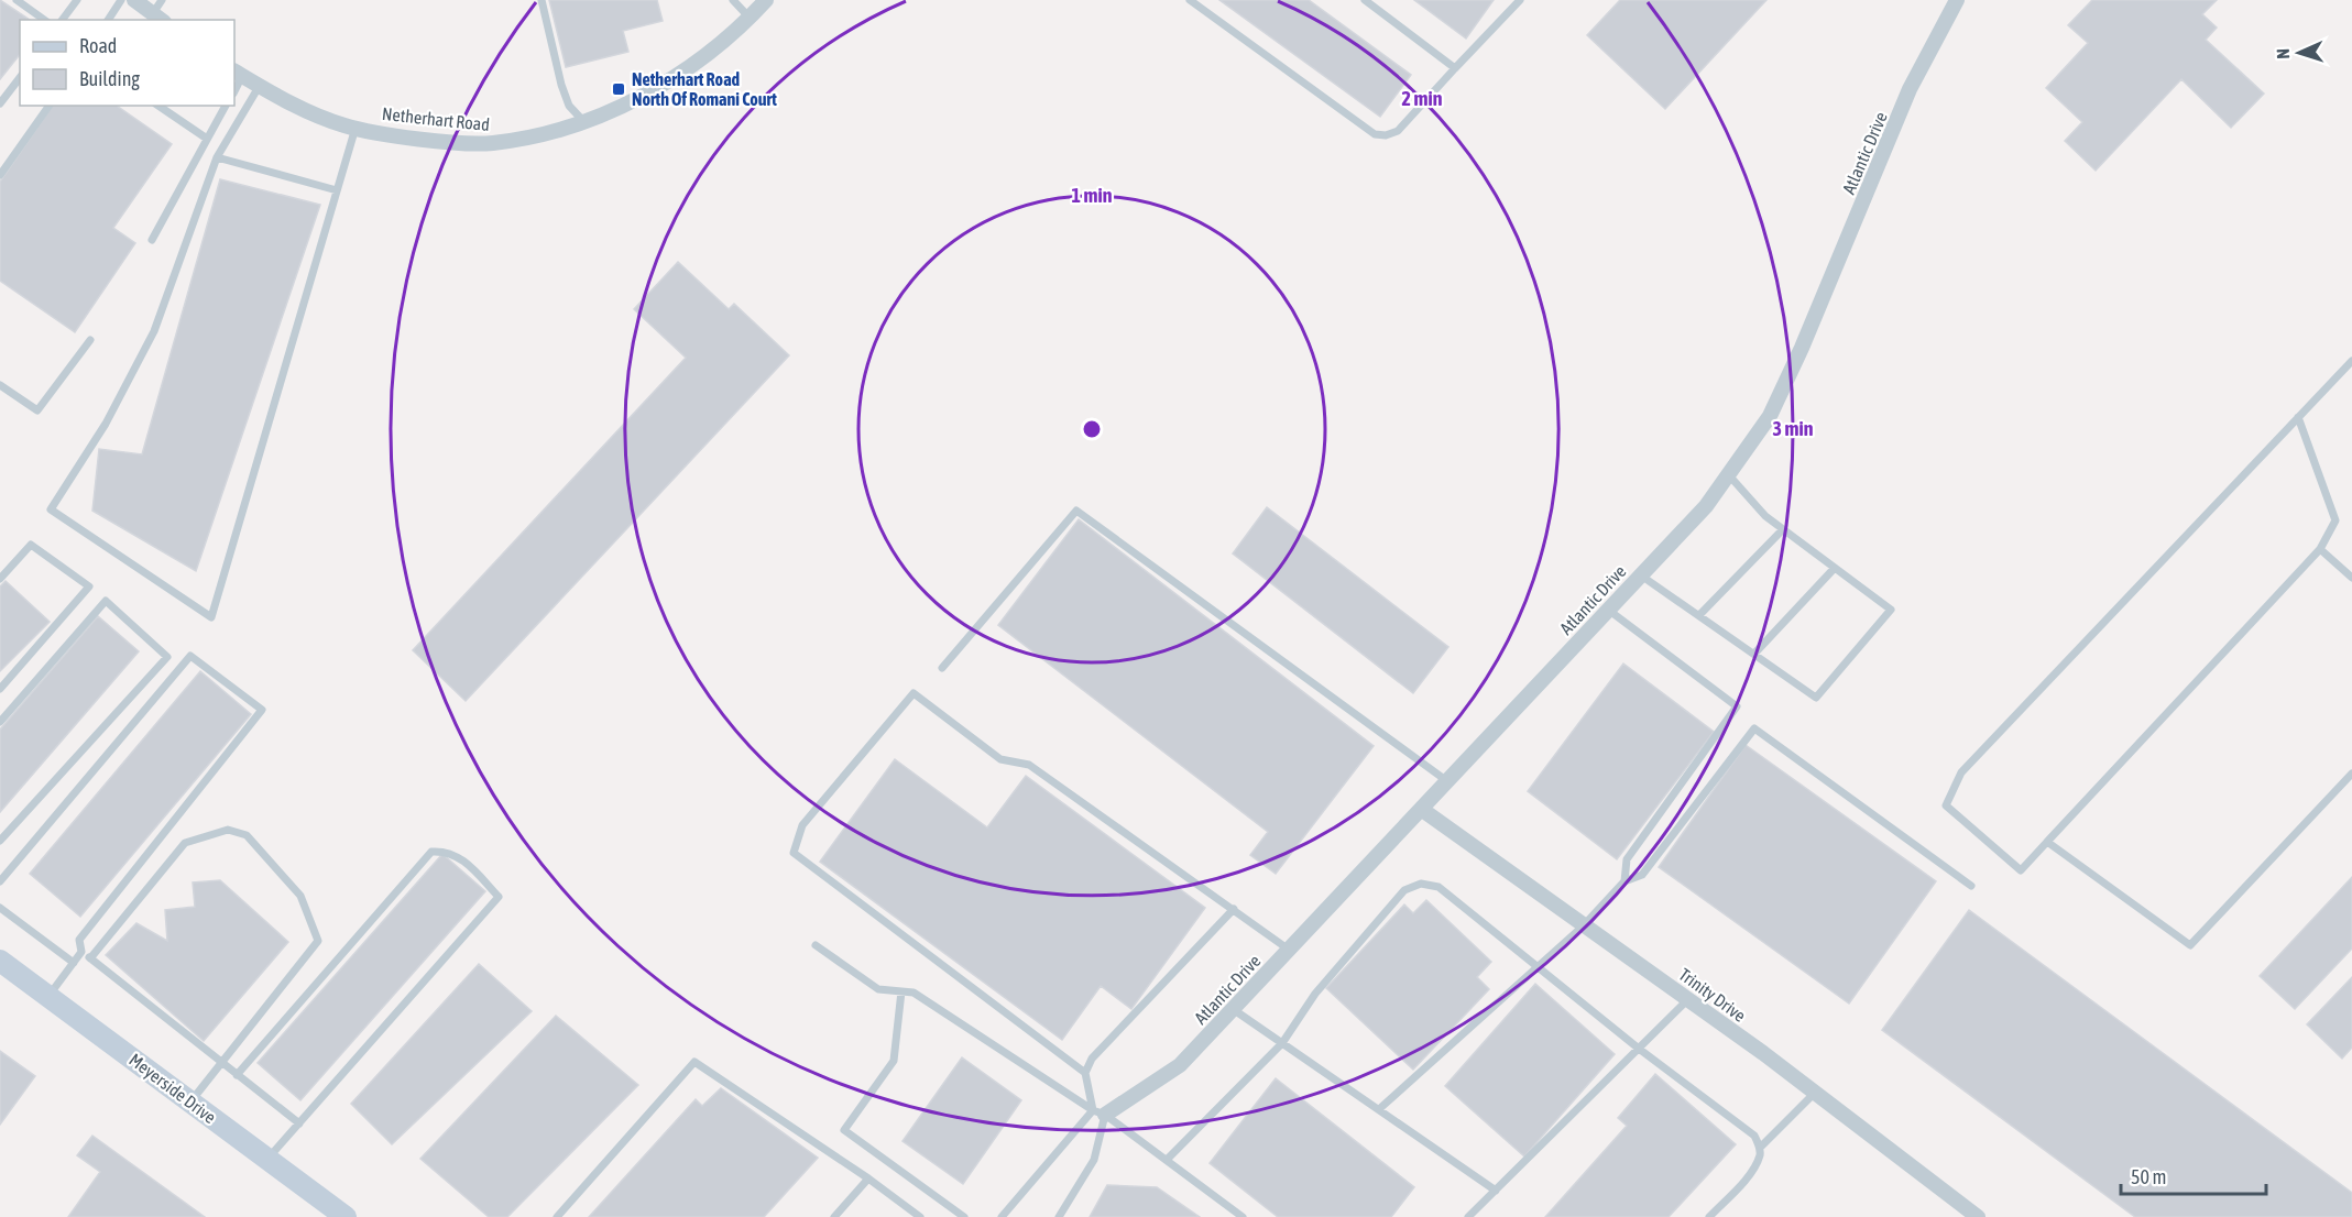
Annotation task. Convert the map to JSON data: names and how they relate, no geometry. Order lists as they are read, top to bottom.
{
  "streets": {
    "street": [
      "Netherhart Road",
      "Atlantic Drive",
      "Trinity Drive",
      "Meyerside Drive"
    ]
  },
  "crossings": [
    ["Atlantic Drive", "Trinity Drive"]
  ],
  "places": {
    "transit": ["Netherhart Road North Of Romani Court"]
  },
  "legend": ["Road", "Building"],
  "scale_bar": "50 m",
  "north": "left",
  "rings": ["2 min", "1 min", "3 min"]
}
